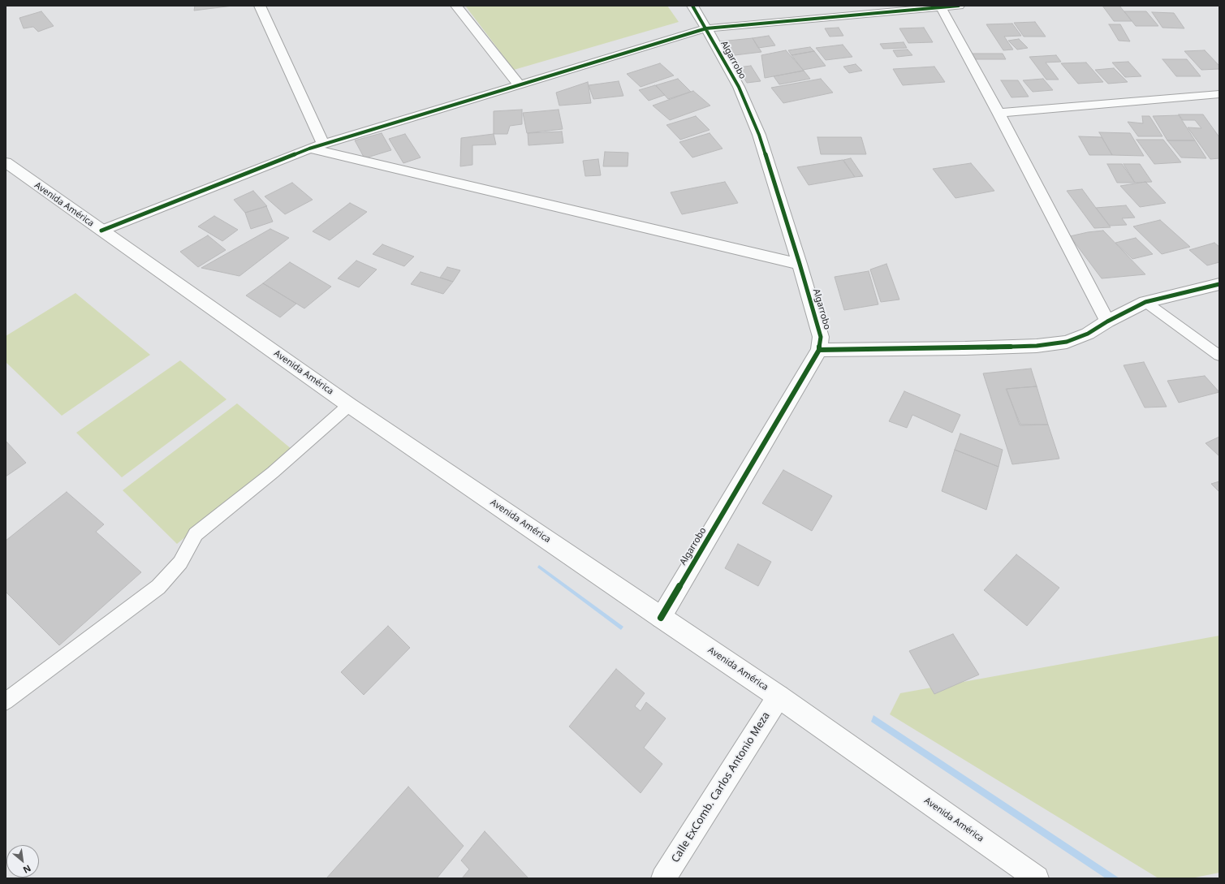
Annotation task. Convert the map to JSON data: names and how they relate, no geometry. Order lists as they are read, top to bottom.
{
  "streets": {
    "street": ["Algarrobo", "Avenida América", "Calle ExComb. Carlos Antonio Meza"]
  },
  "crossings": [
    ["Algarrobo", "Avenida América"],
    ["Avenida América", "Calle ExComb. Carlos Antonio Meza"]
  ],
  "north": "bottom right"
}
